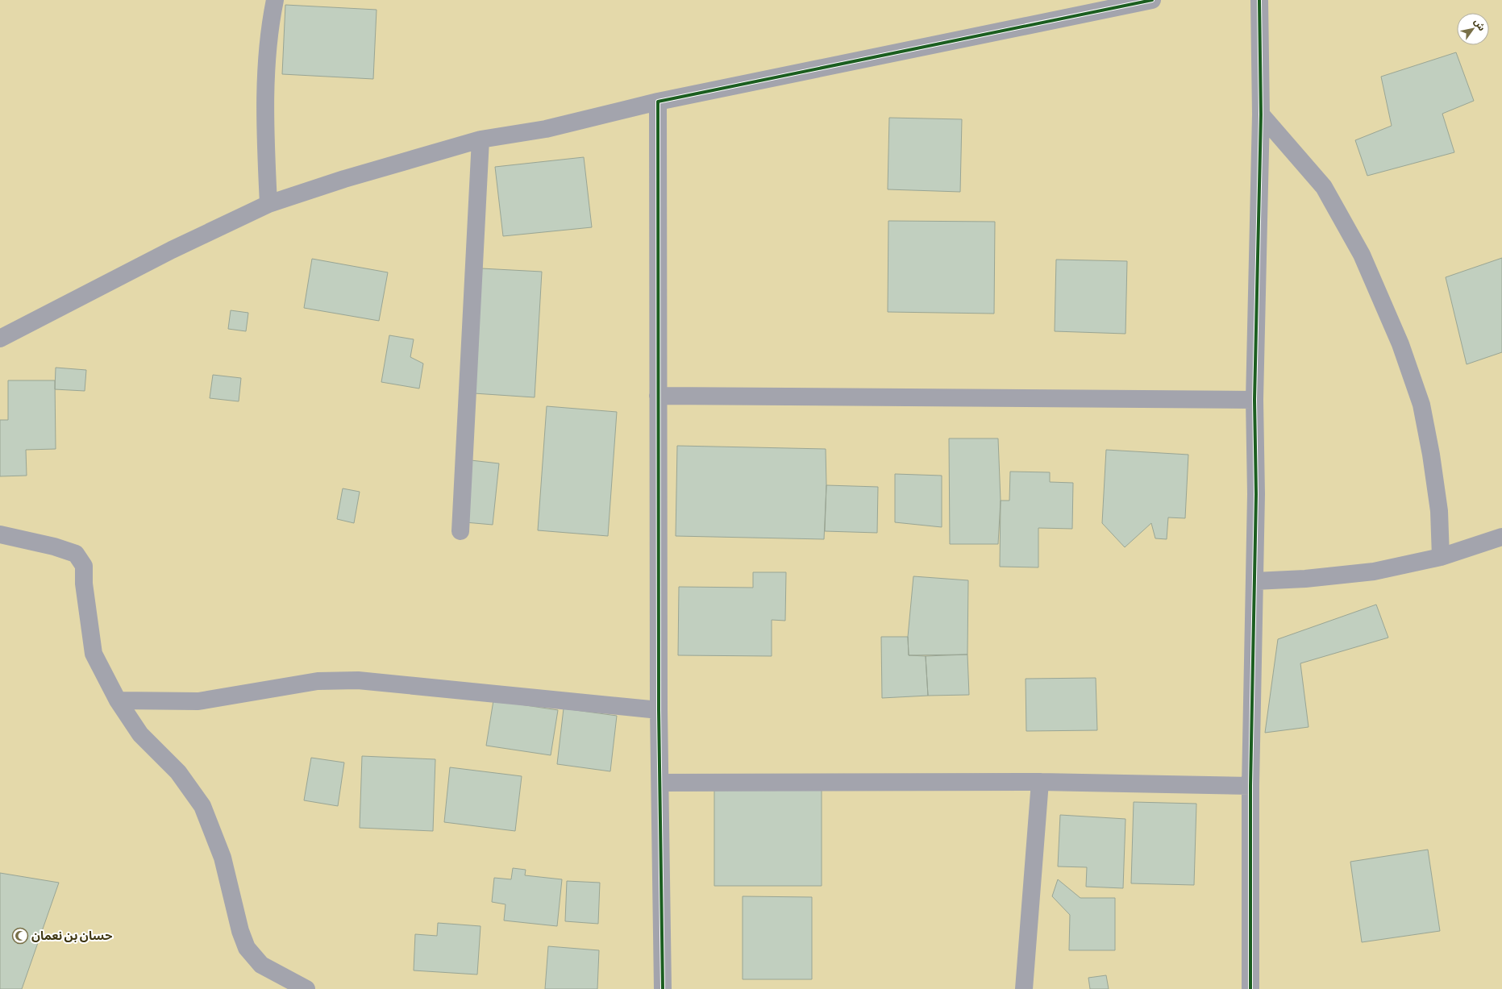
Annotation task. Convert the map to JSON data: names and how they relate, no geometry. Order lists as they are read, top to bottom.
{
  "places": {
    "mosque": ["حسان بن نعمان"]
  },
  "north": "top right"
}
